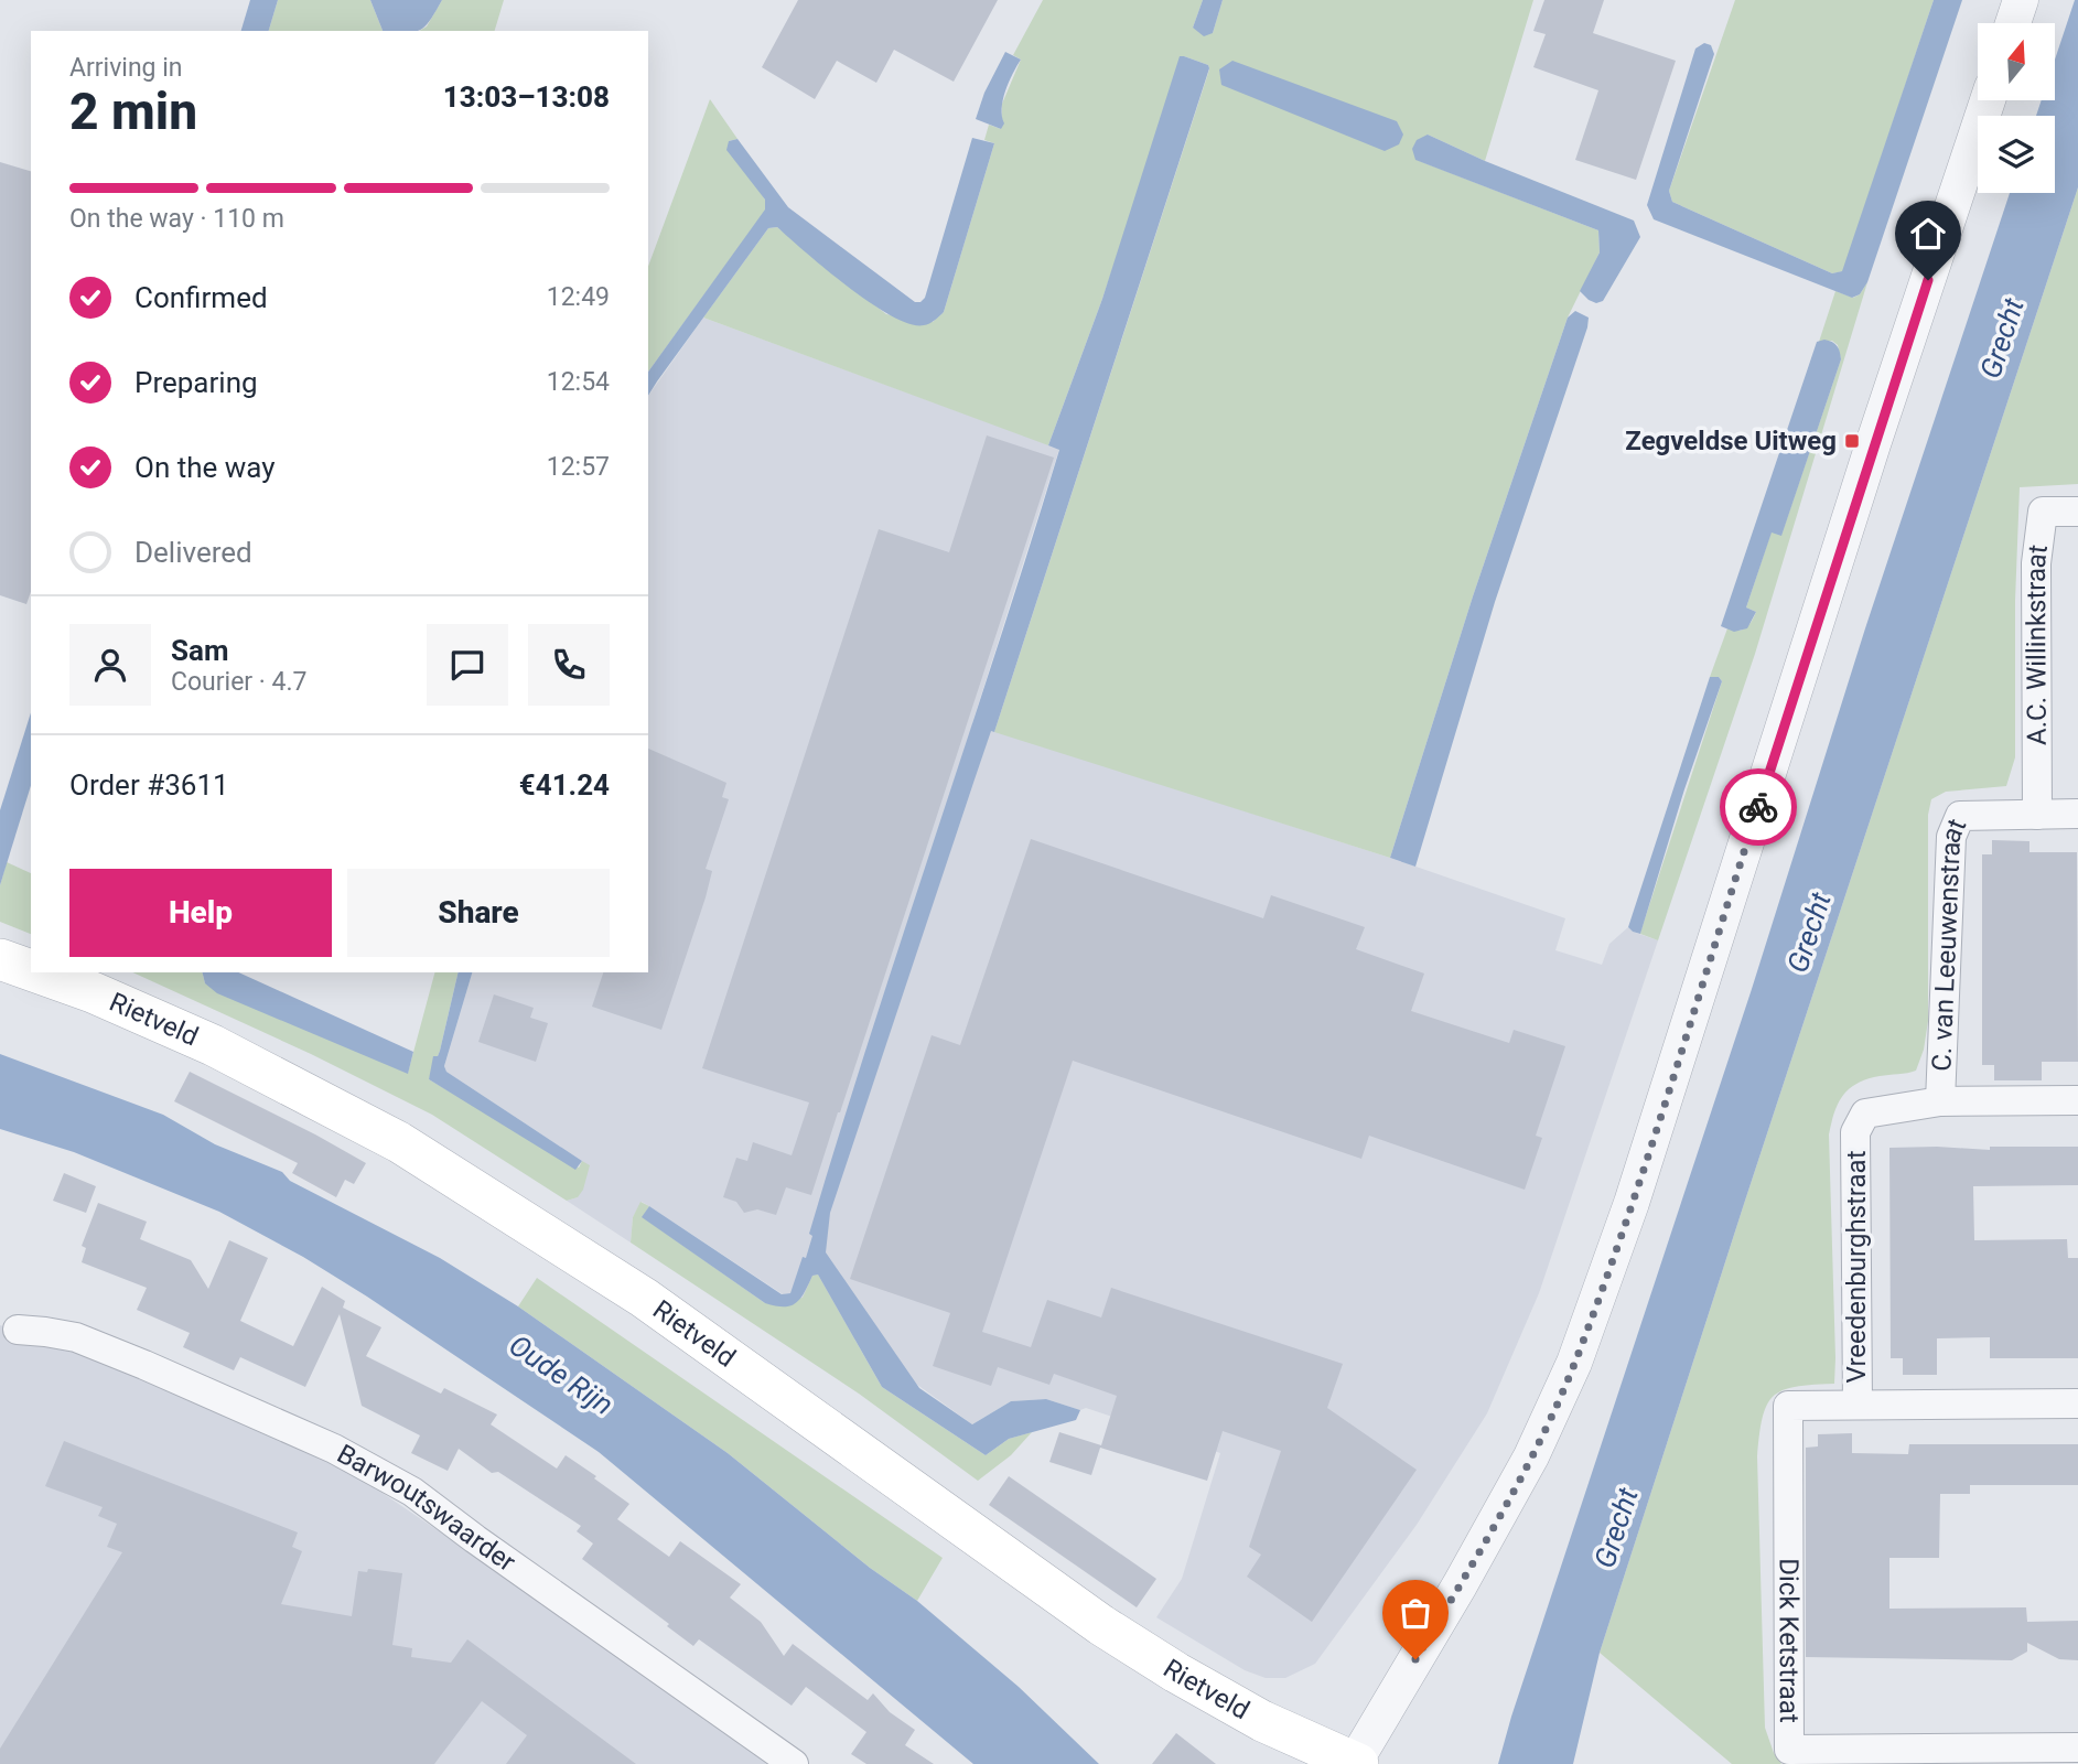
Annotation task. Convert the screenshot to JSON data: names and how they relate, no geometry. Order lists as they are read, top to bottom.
{
  "streets": {
    "main road": ["Rietveld"],
    "street": [
      "A.C. Willinkstraat",
      "C. van Leeuwenstraat",
      "Vreedenburghstraat",
      "Barwoutswaarder",
      "Dick Ketstraat"
    ]
  },
  "crossings": [
    ["A.C. Willinkstraat", "C. van Leeuwenstraat"],
    ["C. van Leeuwenstraat", "Vreedenburghstraat"],
    ["Vreedenburghstraat", "Dick Ketstraat"]
  ],
  "water": ["Grecht", "Oude Rijn"],
  "places": {
    "transit": ["Zegveldse Uitweg"]
  },
  "north": "top",
  "page": {
    "heading": ["2 min", "Arriving in", "13:03–13:08"],
    "panel": [
      "Sam",
      "Courier · 4.7",
      "Order #3611",
      "€41.24"
    ],
    "bar": "On the way · 110 m",
    "list": [
      ["Confirmed", "12:49"],
      ["Preparing", "12:54"],
      ["On the way", "12:57"],
      "Delivered"
    ],
    "buttons": ["Help", "Share"]
  }
}
